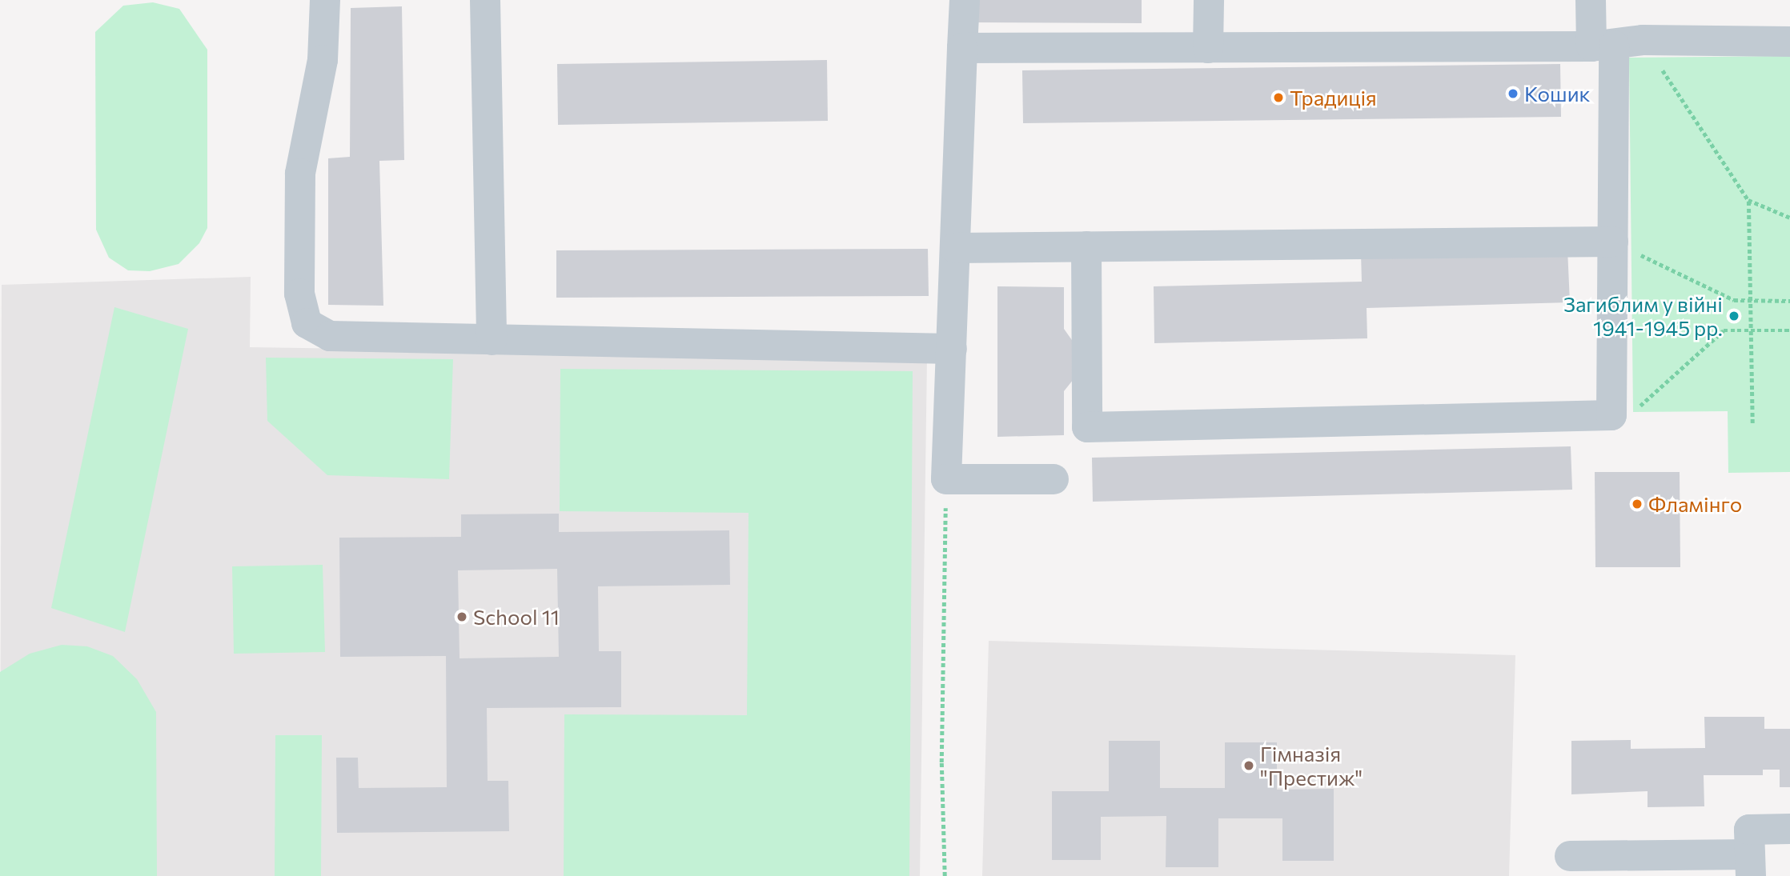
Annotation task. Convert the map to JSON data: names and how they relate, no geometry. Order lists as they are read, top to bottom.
{
  "places": [
    "Кошик",
    "Традиція",
    "Загиблим у війні 1941-1945 рр.",
    "Фламінго",
    "School 11",
    "Гімназія \"Престиж\""
  ]
}
